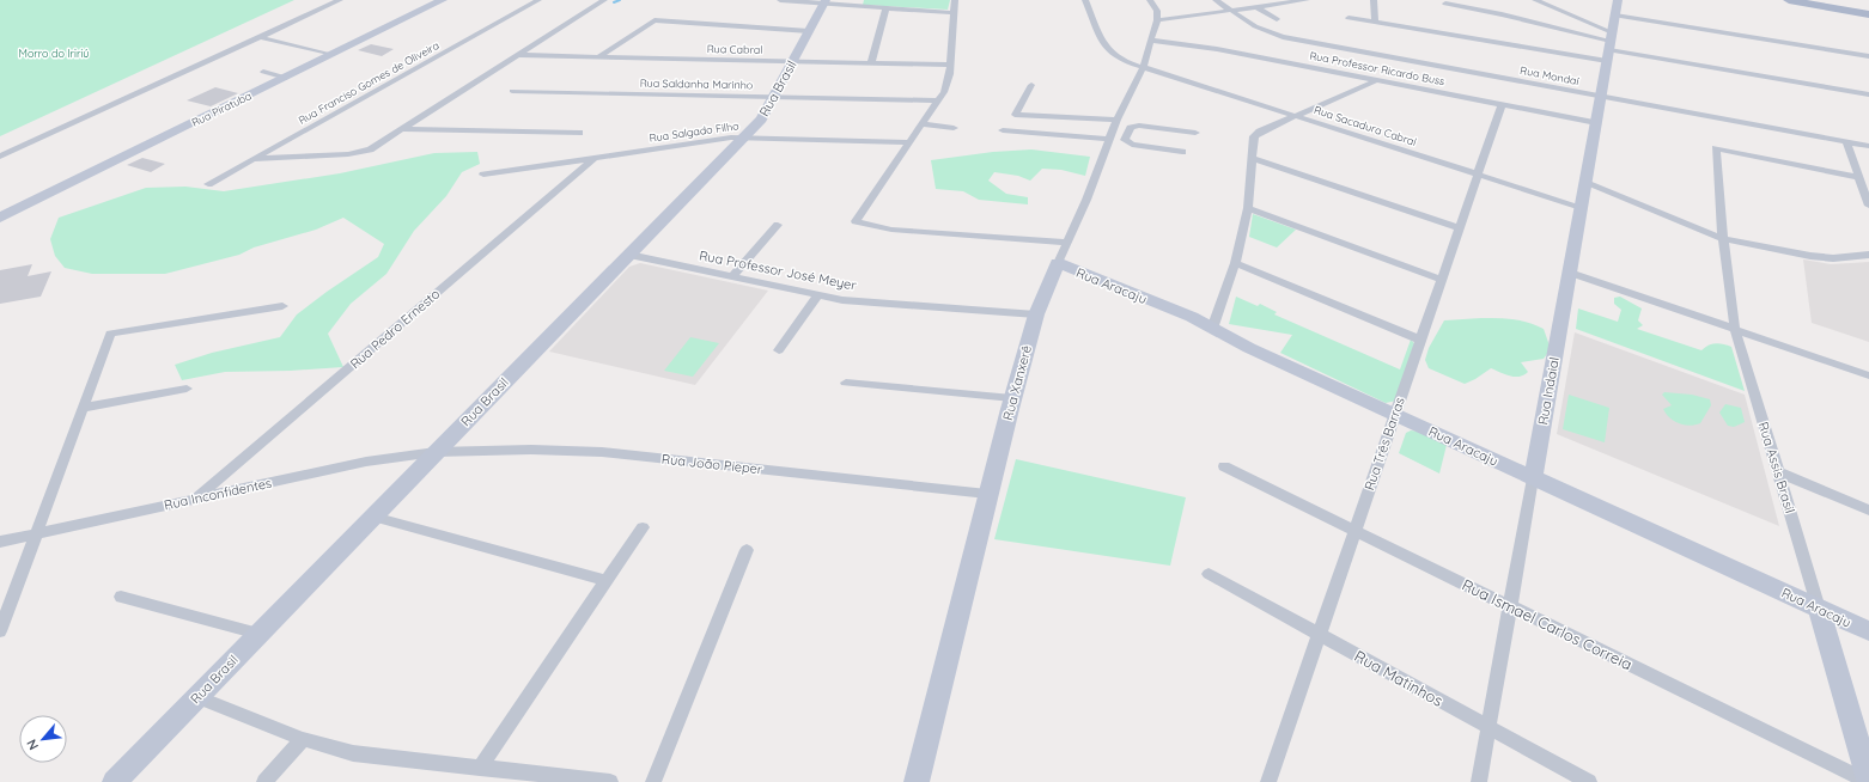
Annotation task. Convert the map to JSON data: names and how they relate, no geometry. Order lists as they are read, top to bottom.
{
  "streets": {
    "street": [
      "Rua Cabral",
      "Rua Professor Ricardo Buss",
      "Rua Mondaí",
      "Rua Franciso Gomes de Oliveira",
      "Rua Saldanha Marinho",
      "Rua Brasil",
      "Rua Piratuba",
      "Rua Sacadura Cabral",
      "Rua Salgado Filho",
      "Rua Professor José Meyer",
      "Rua Aracaju",
      "Rua Pedro Ernesto",
      "Rua Xanxerê",
      "Rua Indaial",
      "Rua Três Barras",
      "Rua João Pieper",
      "Rua Assis Brasil",
      "Rua Inconfidentes",
      "Rua Ismael Carlos Correia",
      "Rua Matinhos"
    ]
  },
  "crossings": [
    ["Rua Cabral", "Rua Brasil"],
    ["Rua Professor Ricardo Buss", "Rua Xanxerê"],
    ["Rua Professor Ricardo Buss", "Rua Indaial"],
    ["Rua Professor Ricardo Buss", "Rua Três Barras"],
    ["Rua Mondaí", "Rua Indaial"],
    ["Rua Saldanha Marinho", "Rua Brasil"],
    ["Rua Brasil", "Rua Salgado Filho"],
    ["Rua Brasil", "Rua Professor José Meyer"],
    ["Rua Brasil", "Rua João Pieper"],
    ["Rua Brasil", "Rua Inconfidentes"],
    ["Rua Sacadura Cabral", "Rua Xanxerê"],
    ["Rua Sacadura Cabral", "Rua Indaial"],
    ["Rua Sacadura Cabral", "Rua Três Barras"],
    ["Rua Salgado Filho", "Rua Pedro Ernesto"],
    ["Rua Professor José Meyer", "Rua Xanxerê"],
    ["Rua Aracaju", "Rua Xanxerê"],
    ["Rua Aracaju", "Rua Indaial"],
    ["Rua Aracaju", "Rua Três Barras"],
    ["Rua Aracaju", "Rua Assis Brasil"],
    ["Rua Pedro Ernesto", "Rua Inconfidentes"],
    ["Rua Xanxerê", "Rua João Pieper"],
    ["Rua Indaial", "Rua Ismael Carlos Correia"],
    ["Rua Indaial", "Rua Matinhos"],
    ["Rua Três Barras", "Rua Ismael Carlos Correia"],
    ["Rua Três Barras", "Rua Matinhos"],
    ["Rua João Pieper", "Rua Inconfidentes"],
    ["Rua Assis Brasil", "Rua Ismael Carlos Correia"]
  ],
  "parks": ["Morro do Iririú"],
  "north": "bottom left"
}
